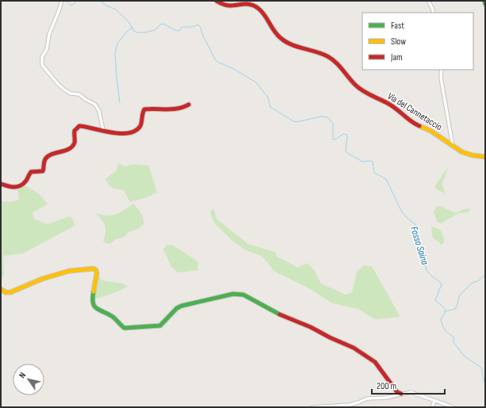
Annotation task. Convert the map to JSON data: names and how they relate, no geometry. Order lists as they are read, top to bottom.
{
  "streets": {
    "street": ["Via del Cannetaccio"]
  },
  "water": ["Fosso Saina"],
  "legend": ["Fast", "Slow", "Jam"],
  "scale_bar": "200 m",
  "north": "top left"
}
